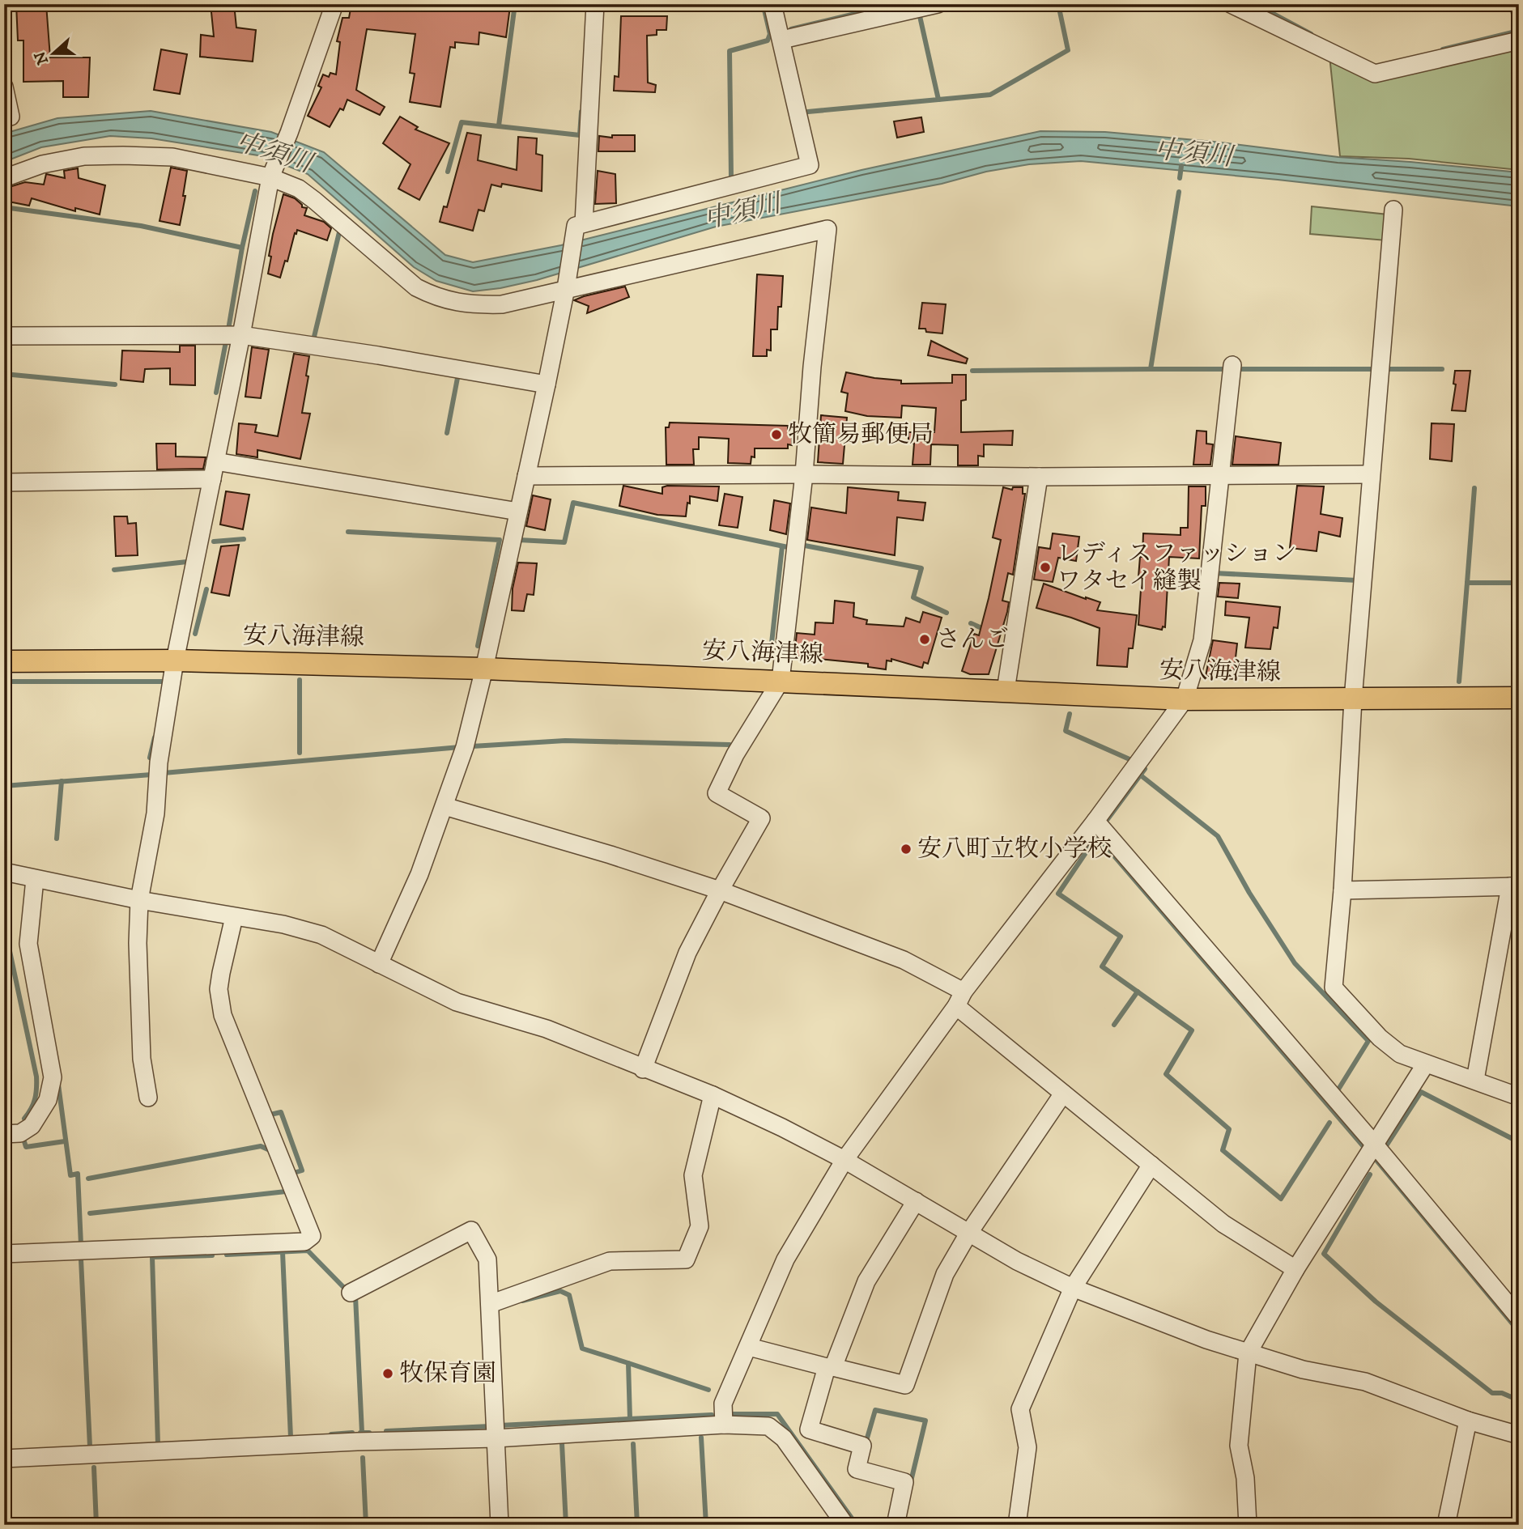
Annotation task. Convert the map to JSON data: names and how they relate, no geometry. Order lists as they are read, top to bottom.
{
  "streets": {
    "main road": ["安八海津線"]
  },
  "water": ["中須川"],
  "places": [
    "牧簡易郵便局",
    "レディスファッション ワタセイ縫製",
    "さんご",
    "安八町立牧小学校",
    "牧保育園"
  ],
  "north": "left"
}
